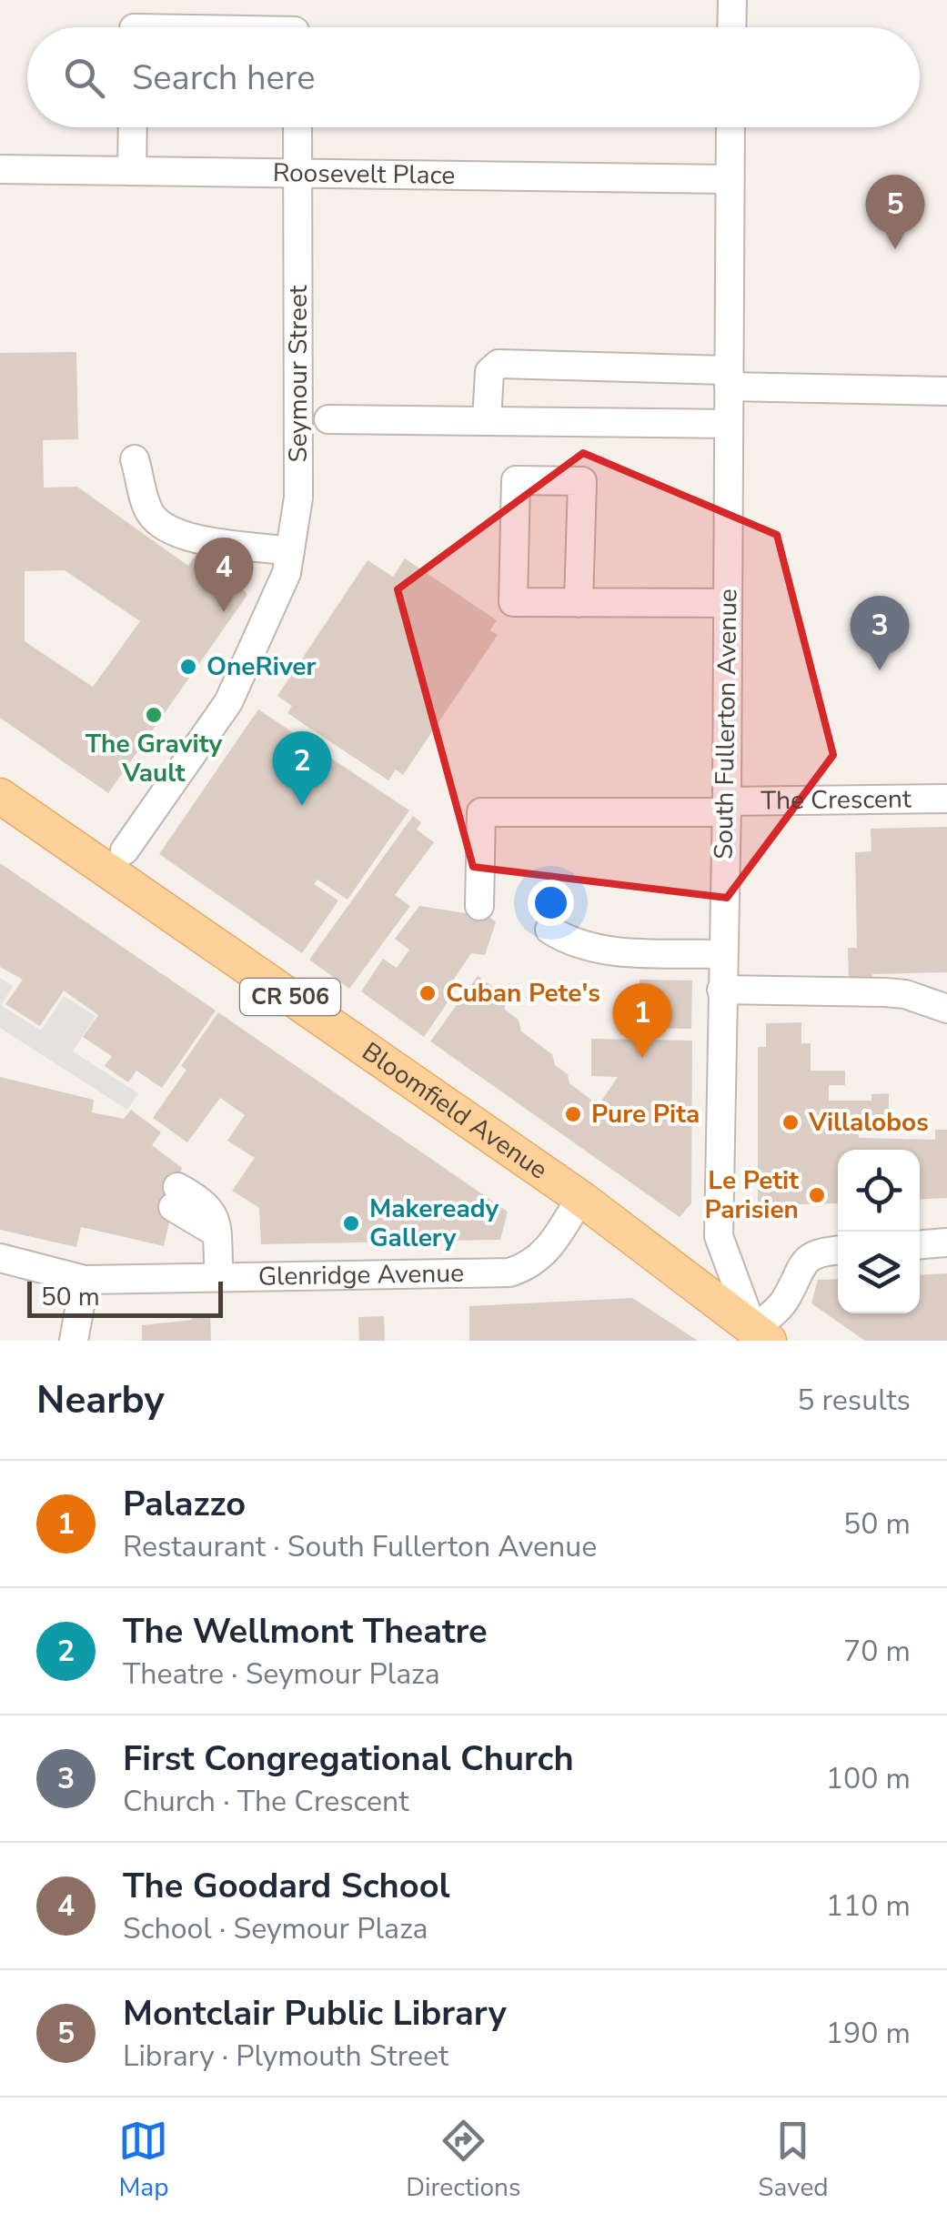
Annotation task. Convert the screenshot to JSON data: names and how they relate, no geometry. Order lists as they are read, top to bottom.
{
  "streets": {
    "main road": ["CR 506", "Bloomfield Avenue"],
    "street": [
      "Roosevelt Place",
      "Seymour Street",
      "South Fullerton Avenue",
      "The Crescent",
      "Glenridge Avenue"
    ]
  },
  "crossings": [
    ["Roosevelt Place", "Seymour Street"],
    ["Roosevelt Place", "South Fullerton Avenue"],
    ["South Fullerton Avenue", "The Crescent"],
    ["South Fullerton Avenue", "Bloomfield Avenue"],
    ["Bloomfield Avenue", "Glenridge Avenue"]
  ],
  "places": [
    "OneRiver",
    "The Gravity Vault",
    "Cuban Pete's",
    "Pure Pita",
    "Villalobos",
    "Le Petit Parisien",
    "Makeready Gallery"
  ],
  "scale_bar": "50 m",
  "page": {
    "search": "Search here",
    "pins": [
      "5",
      "4",
      "3",
      "2",
      "1"
    ],
    "scale": "50 m",
    "heading": ["Nearby", "5 results"],
    "list": [
      {
        "mark": "1",
        "name": "Palazzo",
        "note": "Restaurant · South Fullerton Avenue",
        "value": "50 m"
      },
      {
        "mark": "2",
        "name": "The Wellmont Theatre",
        "note": "Theatre · Seymour Plaza",
        "value": "70 m"
      },
      {
        "mark": "3",
        "name": "First Congregational Church",
        "note": "Church · The Crescent",
        "value": "100 m"
      },
      {
        "mark": "4",
        "name": "The Goodard School",
        "note": "School · Seymour Plaza",
        "value": "110 m"
      },
      {
        "mark": "5",
        "name": "Montclair Public Library",
        "note": "Library · Plymouth Street",
        "value": "190 m"
      }
    ],
    "nav": ["Map", "Directions", "Saved"]
  }
}
